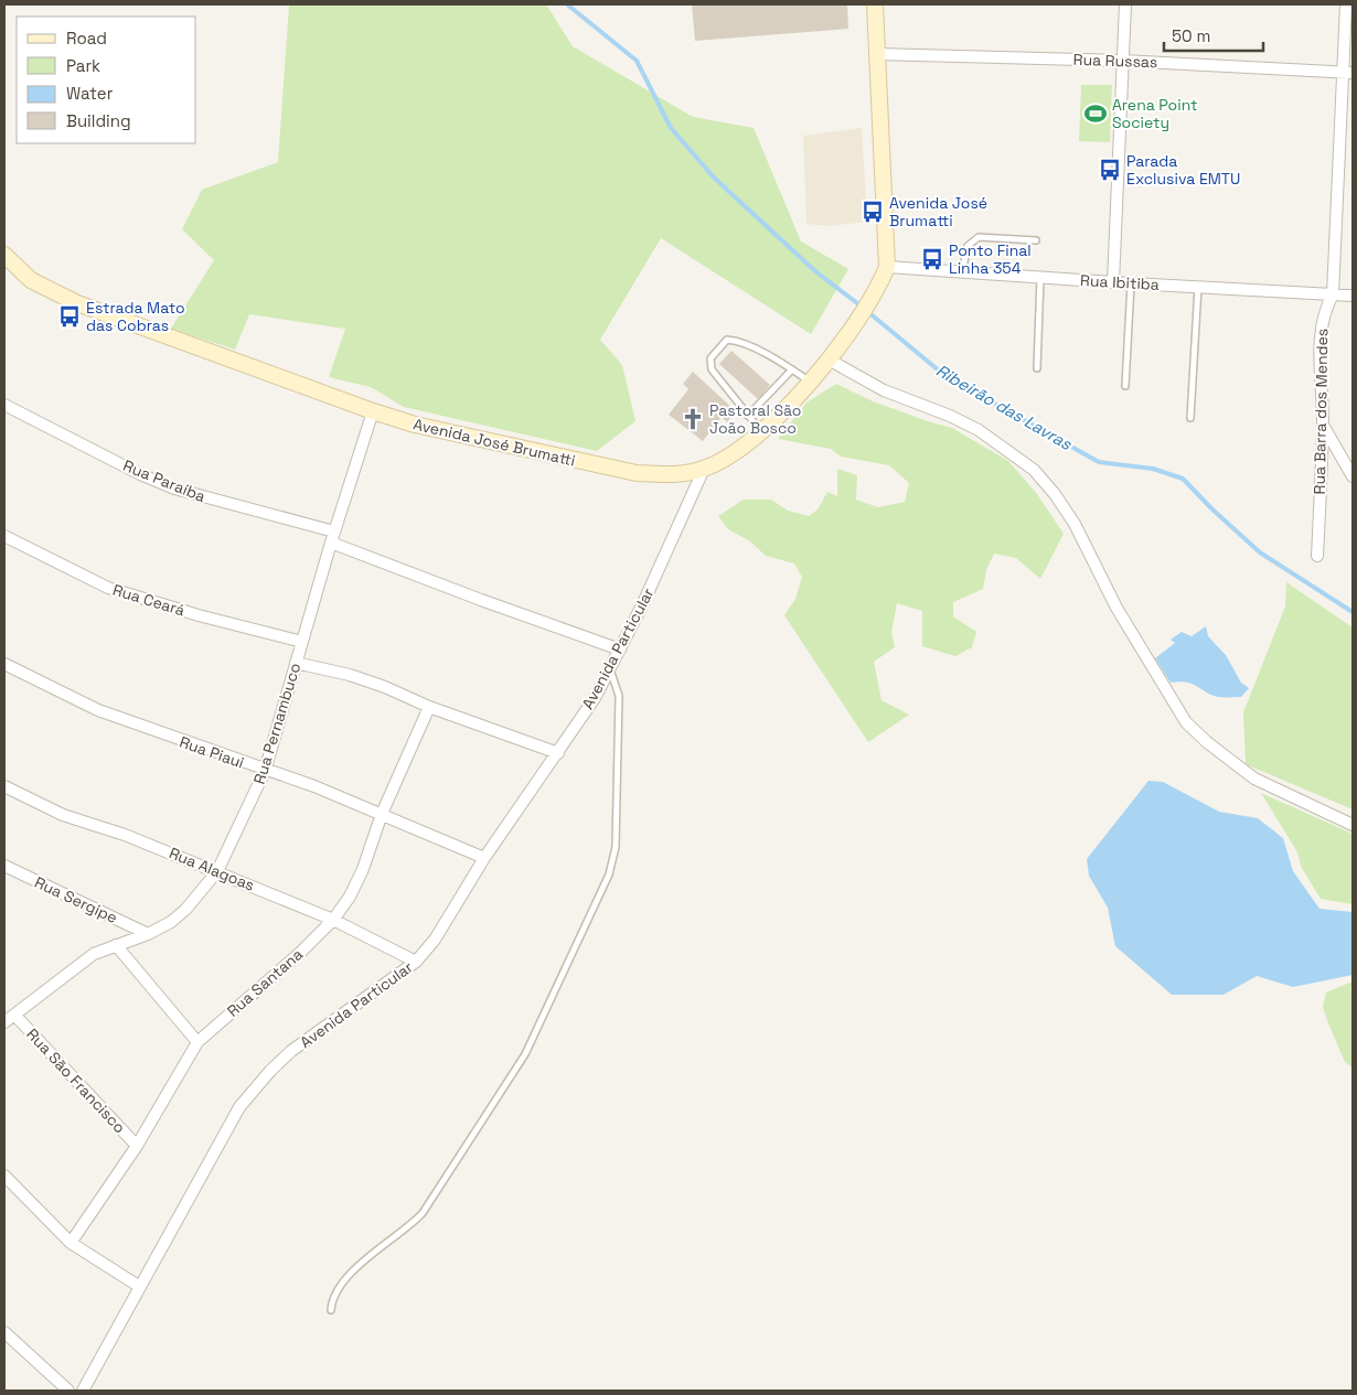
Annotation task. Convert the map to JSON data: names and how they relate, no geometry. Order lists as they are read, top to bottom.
{
  "streets": {
    "main road": ["Avenida José Brumatti"],
    "street": [
      "Rua Russas",
      "Rua Ibitiba",
      "Rua Barra dos Mendes",
      "Rua Paraíba",
      "Rua Ceará",
      "Avenida Particular",
      "Rua Pernambuco",
      "Rua Piaui",
      "Rua Alagoas",
      "Rua Sergipe",
      "Rua Santana",
      "Rua São Francisco"
    ]
  },
  "crossings": [
    ["Rua Russas", "Rua Barra dos Mendes"],
    ["Rua Russas", "Avenida José Brumatti"],
    ["Rua Ibitiba", "Rua Barra dos Mendes"],
    ["Rua Ibitiba", "Avenida José Brumatti"],
    ["Avenida José Brumatti", "Avenida Particular"],
    ["Avenida José Brumatti", "Rua Pernambuco"],
    ["Rua Paraíba", "Avenida Particular"],
    ["Rua Paraíba", "Rua Pernambuco"],
    ["Rua Ceará", "Rua Pernambuco"],
    ["Avenida Particular", "Rua Piaui"],
    ["Avenida Particular", "Rua Alagoas"],
    ["Rua Pernambuco", "Rua Piaui"],
    ["Rua Pernambuco", "Rua Alagoas"],
    ["Rua Pernambuco", "Rua Sergipe"],
    ["Rua Pernambuco", "Rua São Francisco"],
    ["Rua Piaui", "Rua Santana"],
    ["Rua Alagoas", "Rua Santana"],
    ["Rua Sergipe", "Rua Santana"],
    ["Rua Santana", "Rua São Francisco"]
  ],
  "water": ["Ribeirão das Lavras"],
  "places": {
    "sports": ["Arena Point Society"],
    "bus stop": [
      "Parada Exclusiva EMTU",
      "Avenida José Brumatti",
      "Ponto Final Linha 354",
      "Estrada Mato das Cobras"
    ],
    "church": ["Pastoral São João Bosco"]
  },
  "legend": [
    "Road",
    "Park",
    "Water",
    "Building"
  ],
  "scale_bar": "50 m"
}
